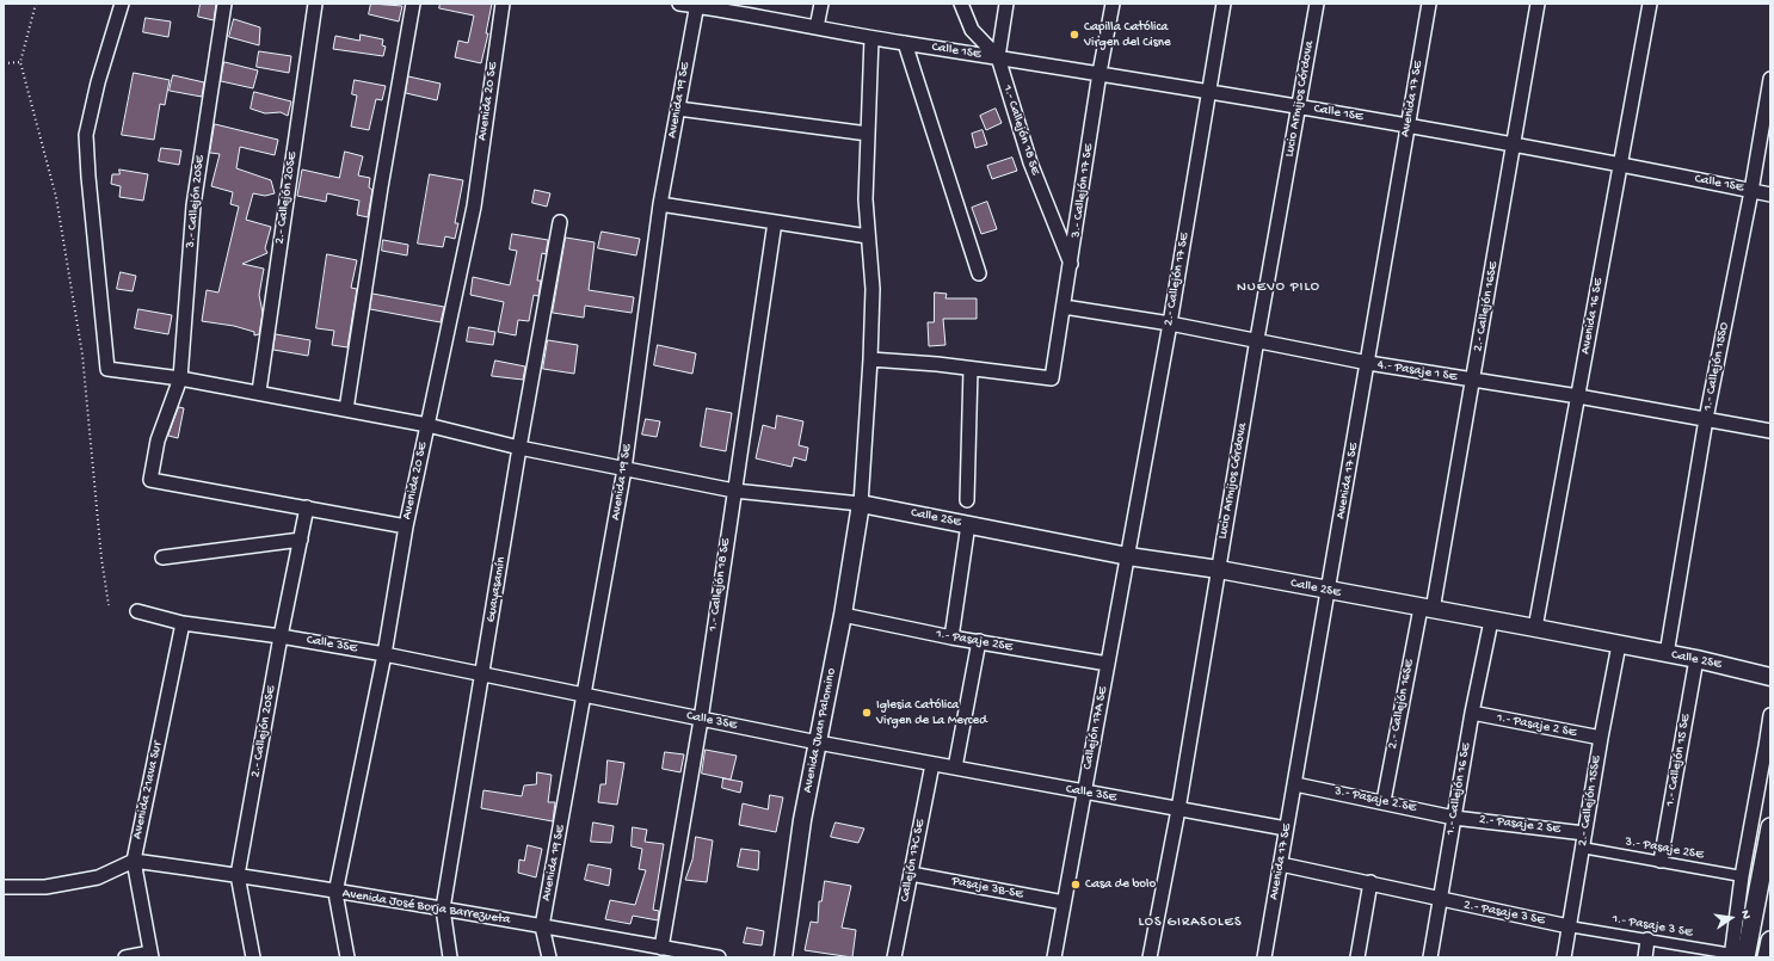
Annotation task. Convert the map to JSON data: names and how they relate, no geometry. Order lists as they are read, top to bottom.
{
  "streets": {
    "street": [
      "Calle 1SE",
      "Lucio Armijos Córdova",
      "Avenida 17 SE",
      "Avenida 19 SE",
      "Avenida 20 SE",
      "1.- Callejón 18 SE",
      "3.- Callejón 17 SE",
      "2.- Callejón 20SE",
      "3.- Callejón 20SE",
      "2.- Callejón 17 SE",
      "2.- Callejón 16SE",
      "Avenida 16 SE",
      "1.- Callejón 15SO",
      "4.- Pasaje 1 SE",
      "Calle 2SE",
      "Guayasamín",
      "1.- Pasaje 2SE",
      "Calle 3SE",
      "1.- Pasaje 2 SE",
      "Callejón 17A SE",
      "Avenida Juan Palomino",
      "1.- Callejón 15 SE",
      "1.- Callejón 16 SE",
      "Avenida 21ava Sur",
      "3.- Pasaje 2.SE",
      "2.- Callejón 15SE",
      "2.- Pasaje 2 SE",
      "3.- Pasaje 2SE",
      "Callejón 17C SE",
      "Pasaje 3B-SE",
      "Avenida José Borja Barrezueta",
      "2.- Pasaje 3 SE",
      "1.- Pasaje 3 SE"
    ]
  },
  "crossings": [
    ["Calle 1SE", "Lucio Armijos Córdova"],
    ["Calle 1SE", "Avenida 17 SE"],
    ["Calle 1SE", "Avenida 19 SE"],
    ["Calle 1SE", "1.- Callejón 18 SE"],
    ["Calle 1SE", "3.- Callejón 17 SE"],
    ["Calle 1SE", "2.- Callejón 17 SE"],
    ["Calle 1SE", "2.- Callejón 16SE"],
    ["Calle 1SE", "Avenida 16 SE"],
    ["Calle 1SE", "1.- Callejón 15SO"],
    ["Lucio Armijos Córdova", "4.- Pasaje 1 SE"],
    ["Lucio Armijos Córdova", "Calle 2SE"],
    ["Lucio Armijos Córdova", "Calle 3SE"],
    ["Avenida 17 SE", "4.- Pasaje 1 SE"],
    ["Avenida 17 SE", "Calle 2SE"],
    ["Avenida 17 SE", "Calle 3SE"],
    ["Avenida 17 SE", "3.- Pasaje 2.SE"],
    ["Avenida 19 SE", "Calle 3SE"],
    ["Avenida 19 SE", "Avenida José Borja Barrezueta"],
    ["Avenida 20 SE", "Calle 3SE"],
    ["Avenida 20 SE", "Avenida José Borja Barrezueta"],
    ["1.- Callejón 18 SE", "3.- Callejón 17 SE"],
    ["1.- Callejón 18 SE", "Calle 3SE"],
    ["1.- Callejón 18 SE", "Avenida José Borja Barrezueta"],
    ["3.- Callejón 17 SE", "4.- Pasaje 1 SE"],
    ["2.- Callejón 20SE", "3.- Callejón 20SE"],
    ["2.- Callejón 20SE", "Calle 3SE"],
    ["2.- Callejón 20SE", "Avenida José Borja Barrezueta"],
    ["2.- Callejón 17 SE", "4.- Pasaje 1 SE"],
    ["2.- Callejón 17 SE", "Calle 2SE"],
    ["2.- Callejón 17 SE", "Callejón 17A SE"],
    ["2.- Callejón 16SE", "4.- Pasaje 1 SE"],
    ["2.- Callejón 16SE", "Calle 2SE"],
    ["2.- Callejón 16SE", "3.- Pasaje 2.SE"],
    ["Avenida 16 SE", "4.- Pasaje 1 SE"],
    ["Avenida 16 SE", "Calle 2SE"],
    ["1.- Callejón 15SO", "4.- Pasaje 1 SE"],
    ["1.- Callejón 15SO", "Calle 2SE"],
    ["Calle 2SE", "Callejón 17A SE"],
    ["Calle 2SE", "Avenida Juan Palomino"],
    ["Calle 2SE", "1.- Callejón 15 SE"],
    ["Calle 2SE", "1.- Callejón 16 SE"],
    ["Calle 2SE", "2.- Callejón 15SE"],
    ["Guayasamín", "Calle 3SE"],
    ["Guayasamín", "Avenida José Borja Barrezueta"],
    ["1.- Pasaje 2SE", "Callejón 17A SE"],
    ["1.- Pasaje 2SE", "Avenida Juan Palomino"],
    ["Calle 3SE", "Callejón 17A SE"],
    ["Calle 3SE", "Avenida Juan Palomino"],
    ["Calle 3SE", "Avenida 21ava Sur"],
    ["Calle 3SE", "Callejón 17C SE"],
    ["1.- Pasaje 2 SE", "1.- Callejón 16 SE"],
    ["1.- Pasaje 2 SE", "2.- Callejón 15SE"],
    ["Callejón 17A SE", "Pasaje 3B-SE"],
    ["1.- Callejón 15 SE", "3.- Pasaje 2SE"],
    ["1.- Callejón 16 SE", "3.- Pasaje 2.SE"],
    ["1.- Callejón 16 SE", "2.- Pasaje 2 SE"],
    ["1.- Callejón 16 SE", "2.- Pasaje 3 SE"],
    ["Avenida 21ava Sur", "Avenida José Borja Barrezueta"],
    ["3.- Pasaje 2.SE", "2.- Pasaje 2 SE"],
    ["2.- Callejón 15SE", "2.- Pasaje 2 SE"],
    ["2.- Callejón 15SE", "3.- Pasaje 2SE"],
    ["2.- Callejón 15SE", "2.- Pasaje 3 SE"],
    ["2.- Callejón 15SE", "1.- Pasaje 3 SE"],
    ["Callejón 17C SE", "Pasaje 3B-SE"],
    ["2.- Pasaje 3 SE", "1.- Pasaje 3 SE"]
  ],
  "districts": ["NUEVO PILO", "LOS GIRASOLES"],
  "places": ["Capilla Católica Virgen del Cisne", "Iglesia Católica Virgen de La Merced", "Casa de bolo"],
  "north": "right"
}
